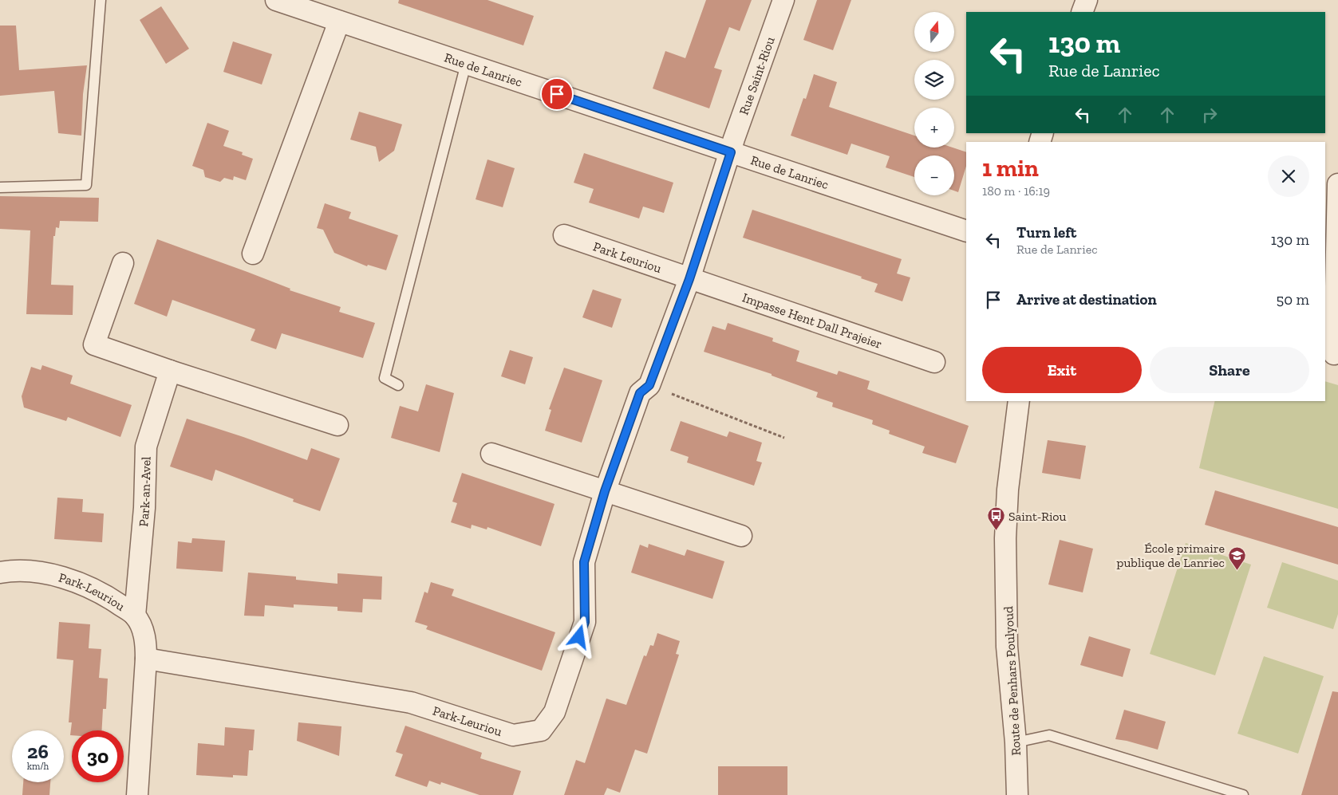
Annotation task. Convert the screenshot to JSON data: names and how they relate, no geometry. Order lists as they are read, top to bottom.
{
  "streets": {
    "street": [
      "Rue de Lanriec",
      "Rue Saint-Riou",
      "Park Leuriou",
      "Impasse Hent Dall Prajeier",
      "Park-an-Avel",
      "Park-Leuriou",
      "Route de Penhars Poulyoud"
    ]
  },
  "crossings": [
    ["Rue de Lanriec", "Rue Saint-Riou"],
    ["Rue de Lanriec", "Park-Leuriou"],
    ["Rue Saint-Riou", "Park-Leuriou"],
    ["Park Leuriou", "Impasse Hent Dall Prajeier"],
    ["Park Leuriou", "Park-Leuriou"],
    ["Impasse Hent Dall Prajeier", "Park-Leuriou"],
    ["Park-an-Avel", "Park-Leuriou"]
  ],
  "places": {
    "bus stop": ["Saint-Riou"],
    "school or university": ["École primaire publique de Lanriec"]
  },
  "north": "top",
  "page": {
    "map_buttons": ["+", "−"],
    "turn": ["130 m", "Rue de Lanriec"],
    "heading": ["1 min", "180 m · 16:19"],
    "list": [
      {
        "name": "Turn left",
        "note": "Rue de Lanriec",
        "value": "130 m"
      },
      {
        "name": "Arrive at destination",
        "value": "50 m"
      }
    ],
    "buttons": ["Exit", "Share"],
    "speed": "26 km/h",
    "limit": "30"
  }
}
